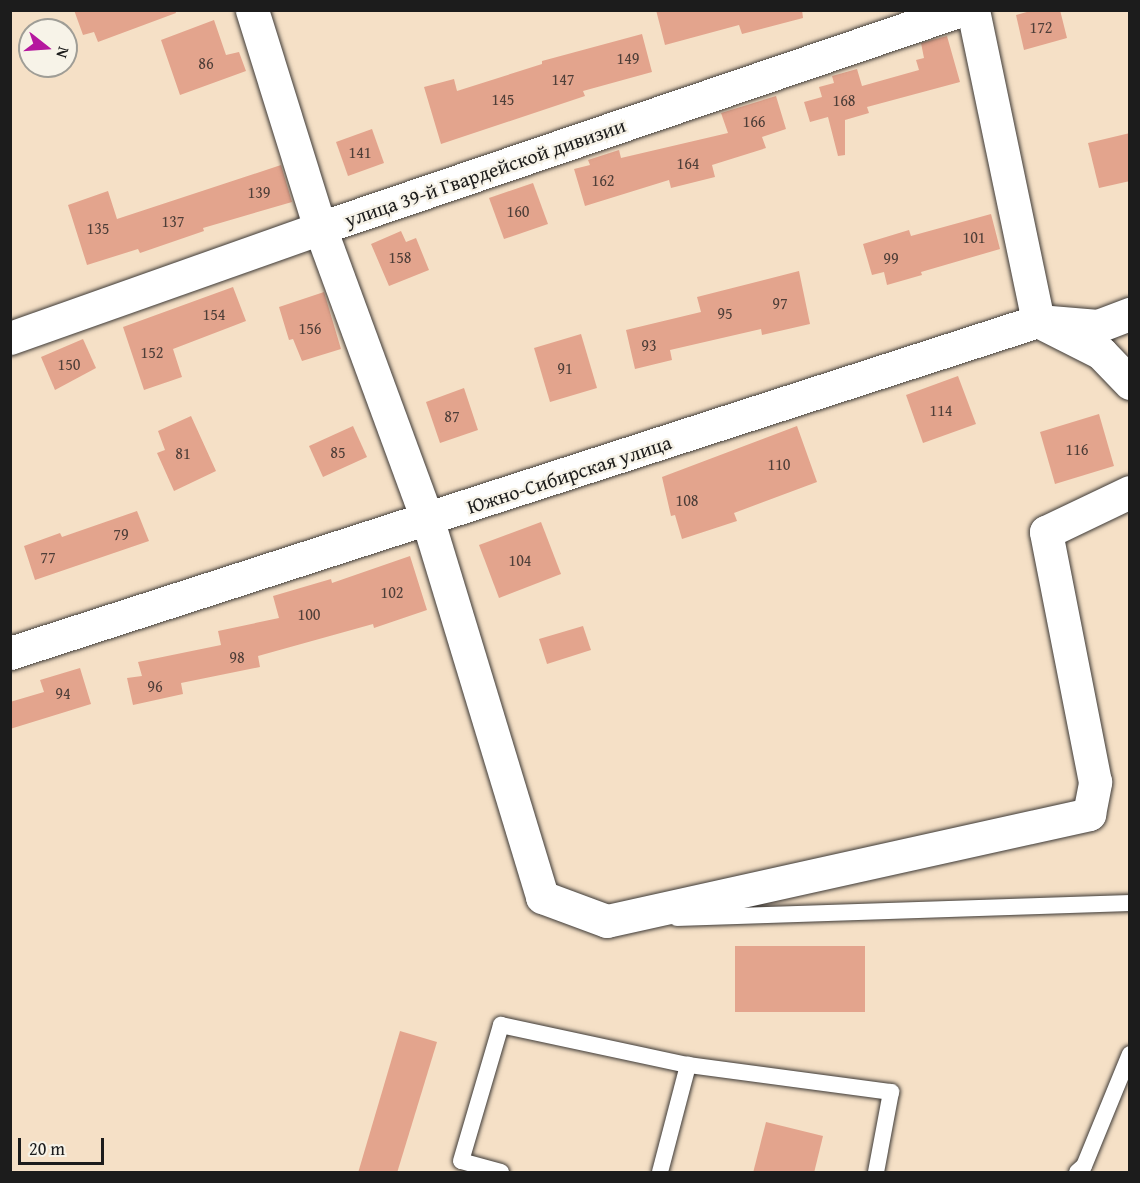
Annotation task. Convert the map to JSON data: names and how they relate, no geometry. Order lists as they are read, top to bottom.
{
  "streets": {
    "street": ["улица 39-й Гвардейской дивизии", "Южно-Сибирская улица"]
  },
  "house_numbers": [
    "172",
    "149",
    "86",
    "147",
    "145",
    "168",
    "166",
    "141",
    "164",
    "162",
    "139",
    "160",
    "137",
    "135",
    "101",
    "158",
    "99",
    "97",
    "95",
    "154",
    "156",
    "93",
    "152",
    "150",
    "91",
    "114",
    "87",
    "116",
    "85",
    "81",
    "110",
    "108",
    "79",
    "77",
    "104",
    "102",
    "100",
    "98",
    "96",
    "94"
  ],
  "scale_bar": "20 m",
  "north": "right"
}
